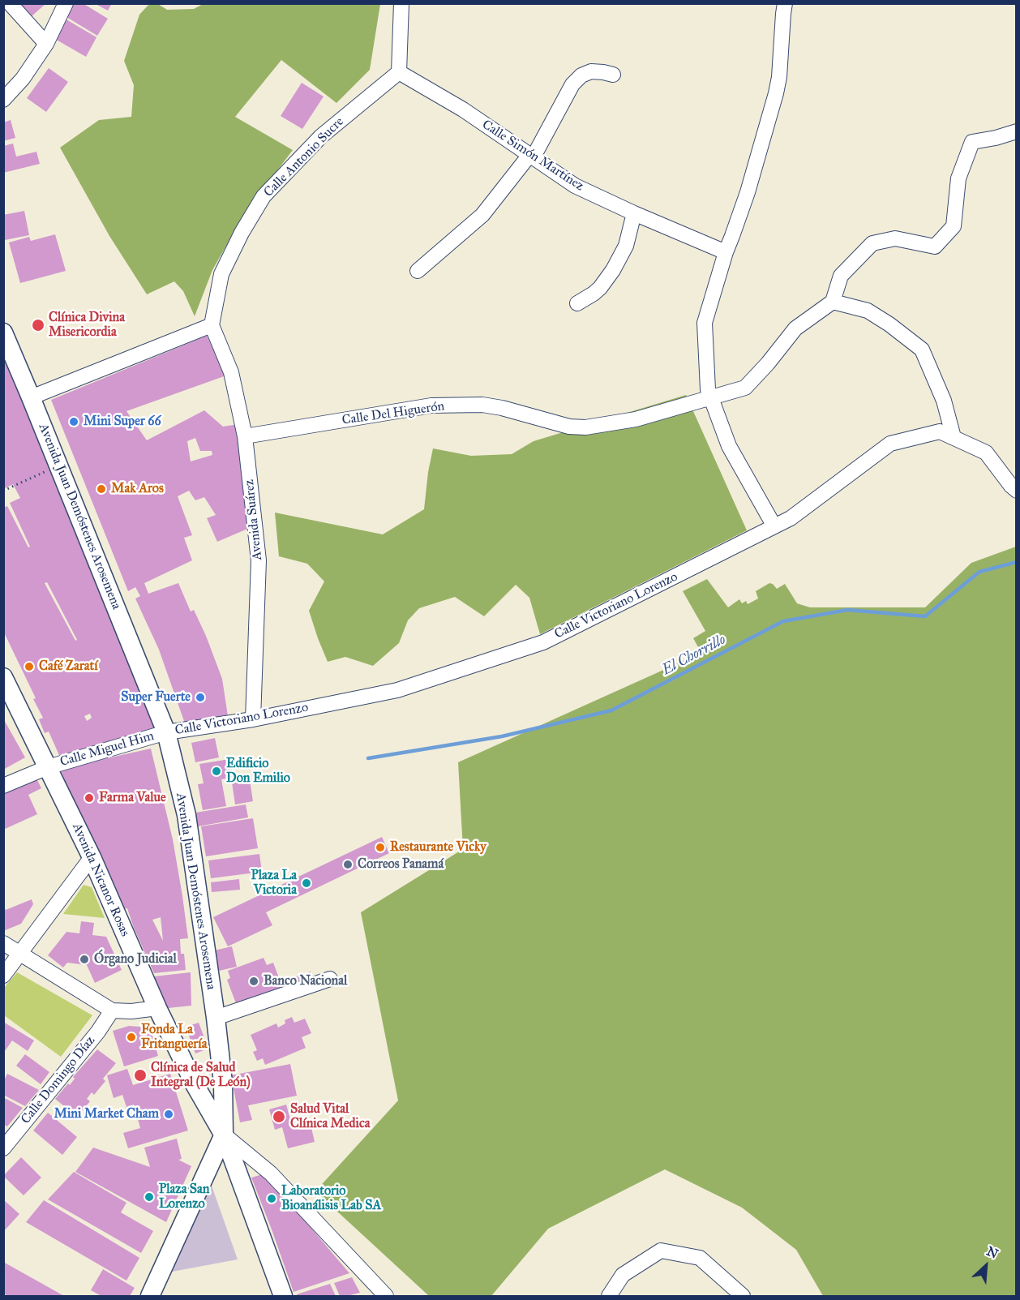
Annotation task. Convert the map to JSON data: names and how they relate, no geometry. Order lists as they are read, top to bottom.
{
  "streets": {
    "main road": ["Avenida Juan Demóstenes Arosemena", "Avenida Nicanor Rosas"],
    "street": [
      "Calle Simón Martínez",
      "Calle Antonio Sucre",
      "Calle Del Higuerón",
      "Avenida Suárez",
      "Calle Victoriano Lorenzo",
      "Calle Miguel Him",
      "Calle Domingo Díaz"
    ]
  },
  "crossings": [
    ["Calle Simón Martínez", "Calle Antonio Sucre"],
    ["Calle Antonio Sucre", "Avenida Suárez"],
    ["Calle Del Higuerón", "Avenida Suárez"],
    ["Avenida Juan Demóstenes Arosemena", "Calle Victoriano Lorenzo"],
    ["Avenida Juan Demóstenes Arosemena", "Calle Miguel Him"],
    ["Avenida Juan Demóstenes Arosemena", "Avenida Nicanor Rosas"],
    ["Avenida Suárez", "Calle Victoriano Lorenzo"],
    ["Calle Victoriano Lorenzo", "Calle Miguel Him"],
    ["Calle Miguel Him", "Avenida Nicanor Rosas"]
  ],
  "water": ["El Chorrillo"],
  "places": [
    "Clínica Divina Misericordia",
    "Mini Super 66",
    "Mak Aros",
    "Café Zaratí",
    "Super Fuerte",
    "Edificio Don Emilio",
    "Farma Value",
    "Restaurante Vicky",
    "Correos Panamá",
    "Plaza La Victoria",
    "Órgano Judicial",
    "Banco Nacional",
    "Fonda La Fritanguería",
    "Clínica de Salud Integral (De León)",
    "Mini Market Cham",
    "Salud Vital Clínica Medica",
    "Plaza San Lorenzo",
    "Laboratorio Bioanálisis Lab SA"
  ],
  "north": "top right"
}
